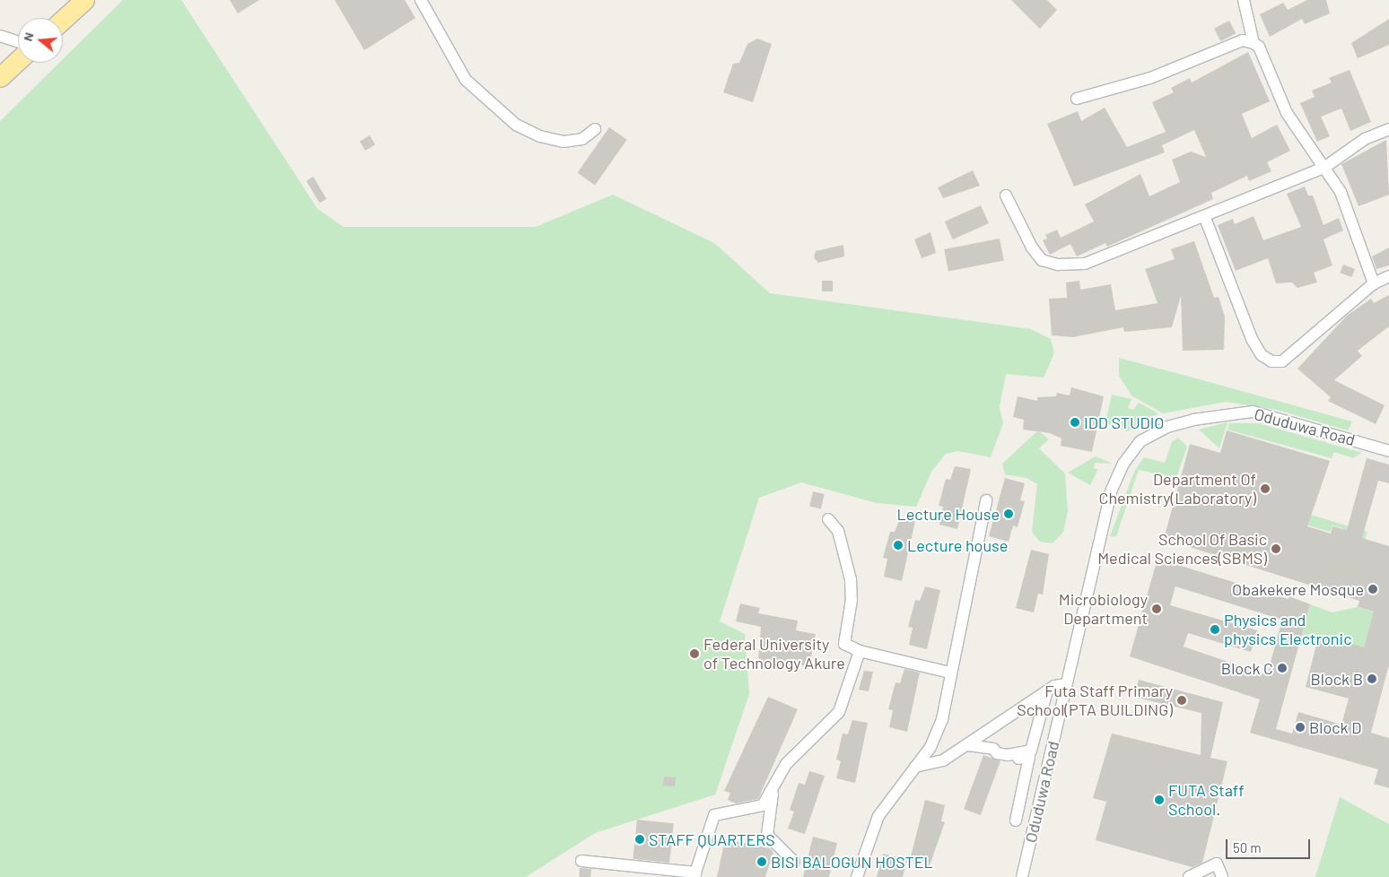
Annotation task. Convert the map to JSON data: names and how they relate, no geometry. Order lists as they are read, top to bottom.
{
  "streets": {
    "street": ["Oduduwa Road"]
  },
  "places": [
    "IDD STUDIO",
    "Department Of Chemistry(Laboratory)",
    "Lecture House",
    "Lecture house",
    "School Of Basic Medical Sciences(SBMS)",
    "Obakekere Mosque",
    "Microbiology Department",
    "Physics and physics Electronic",
    "Federal University of Technology Akure",
    "Block C",
    "Block B",
    "Futa Staff Primary School(PTA BUILDING)",
    "Block D",
    "FUTA Staff School.",
    "STAFF QUARTERS",
    "BISI BALOGUN HOSTEL"
  ],
  "scale_bar": "50 m",
  "north": "left"
}
